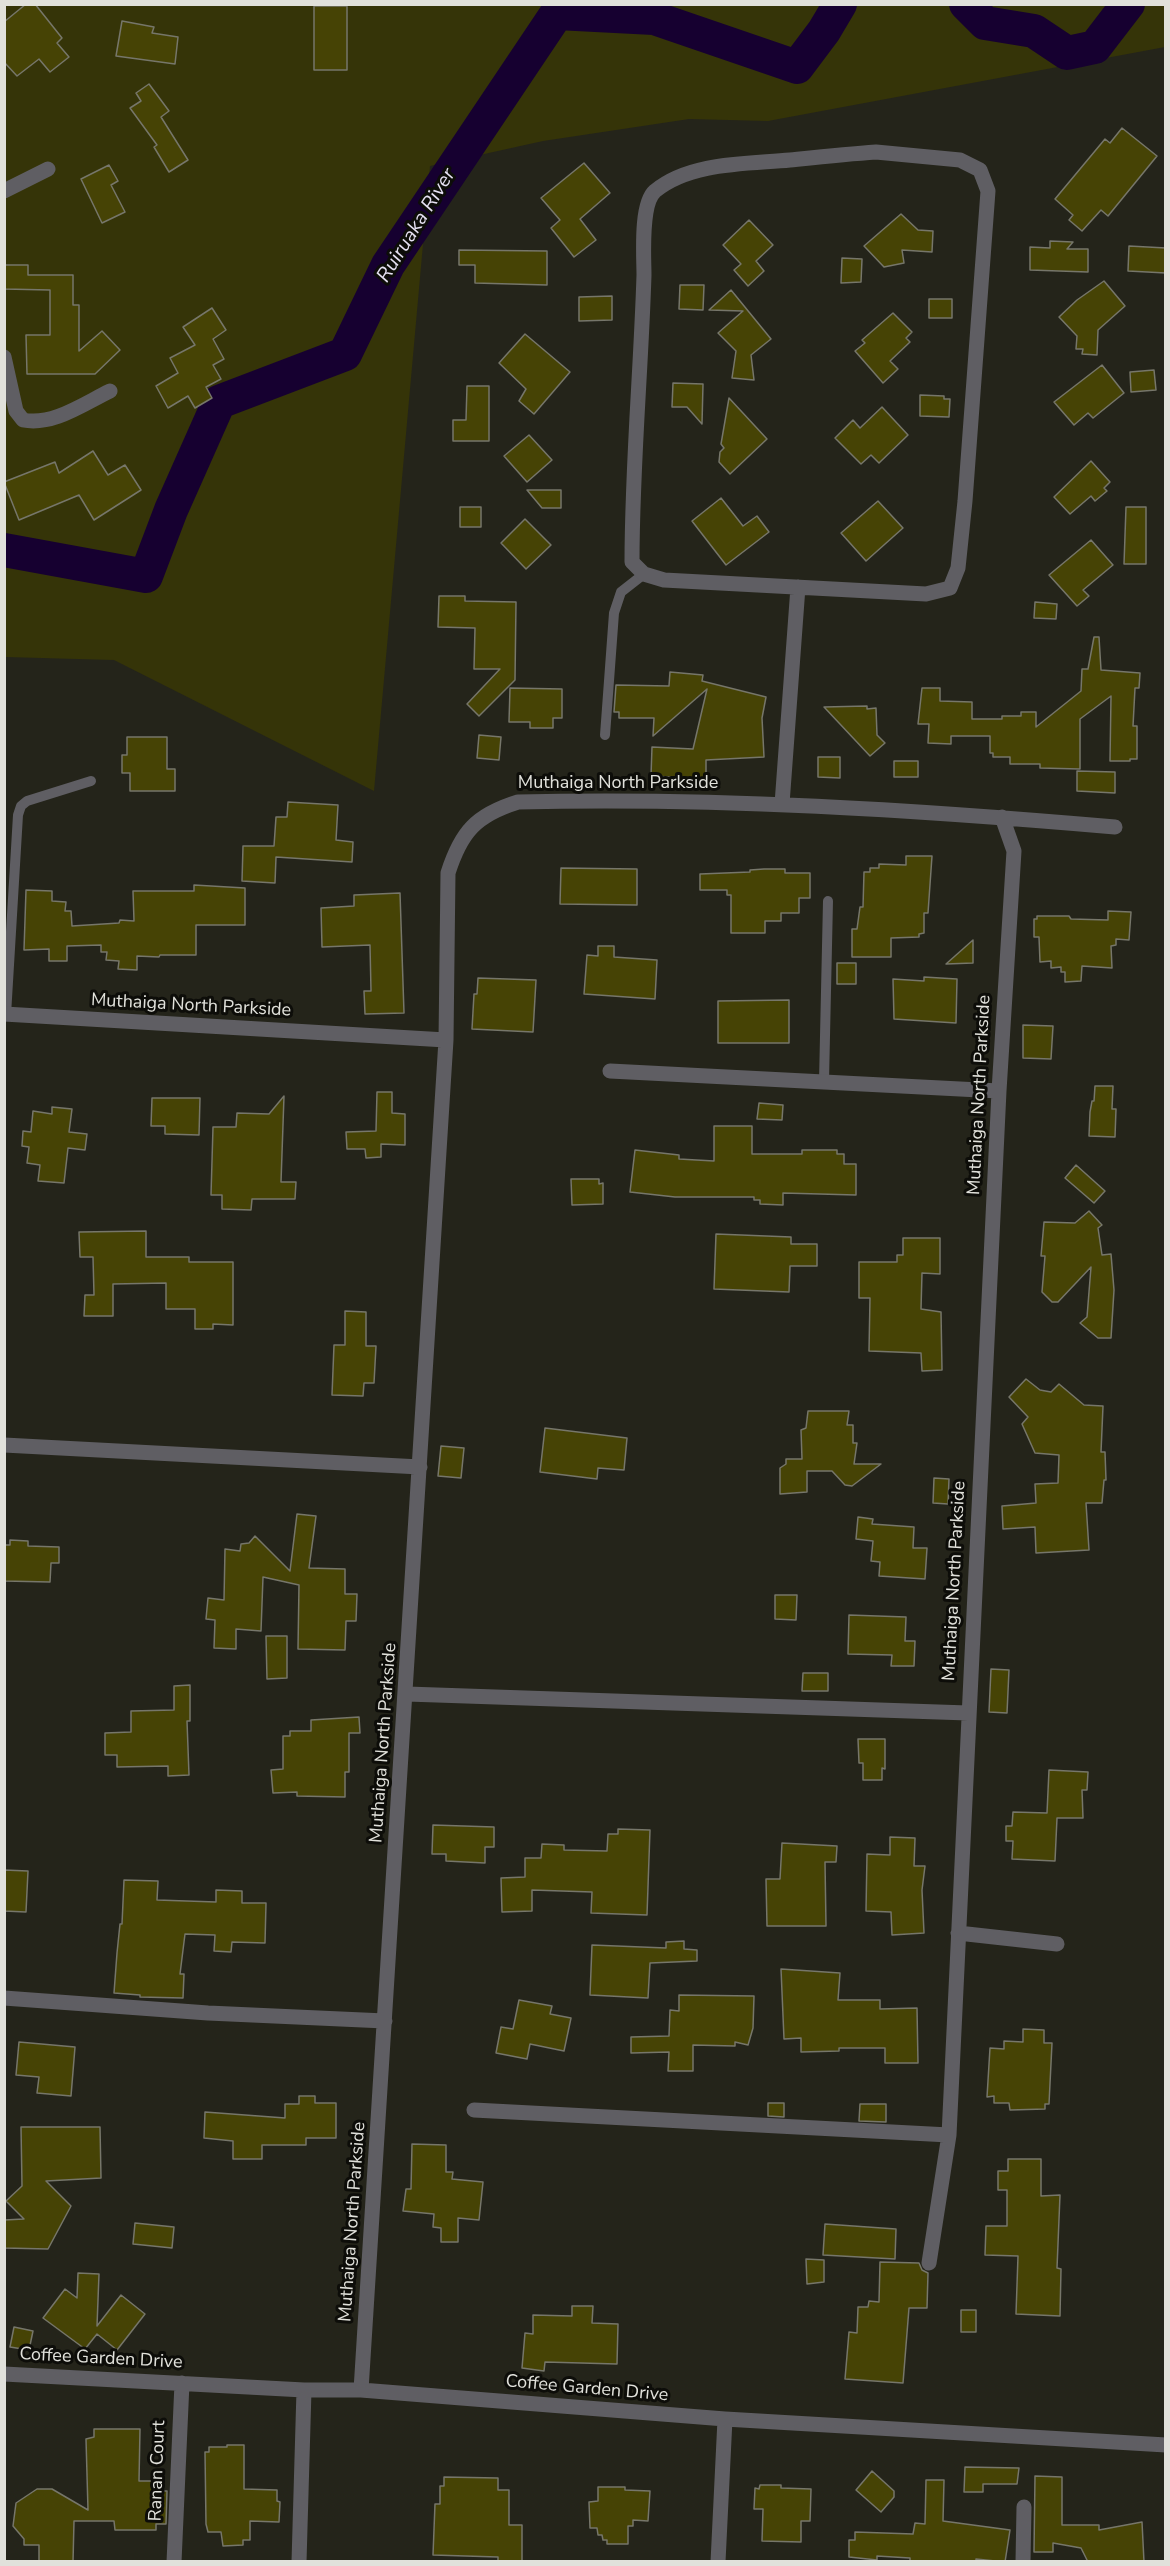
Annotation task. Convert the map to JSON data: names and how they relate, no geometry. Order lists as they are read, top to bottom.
{
  "streets": {
    "street": ["Muthaiga North Parkside", "Coffee Garden Drive", "Ranan Court"]
  },
  "crossings": [
    ["Muthaiga North Parkside", "Coffee Garden Drive"],
    ["Coffee Garden Drive", "Ranan Court"]
  ],
  "water": ["Ruiruaka River"]
}
